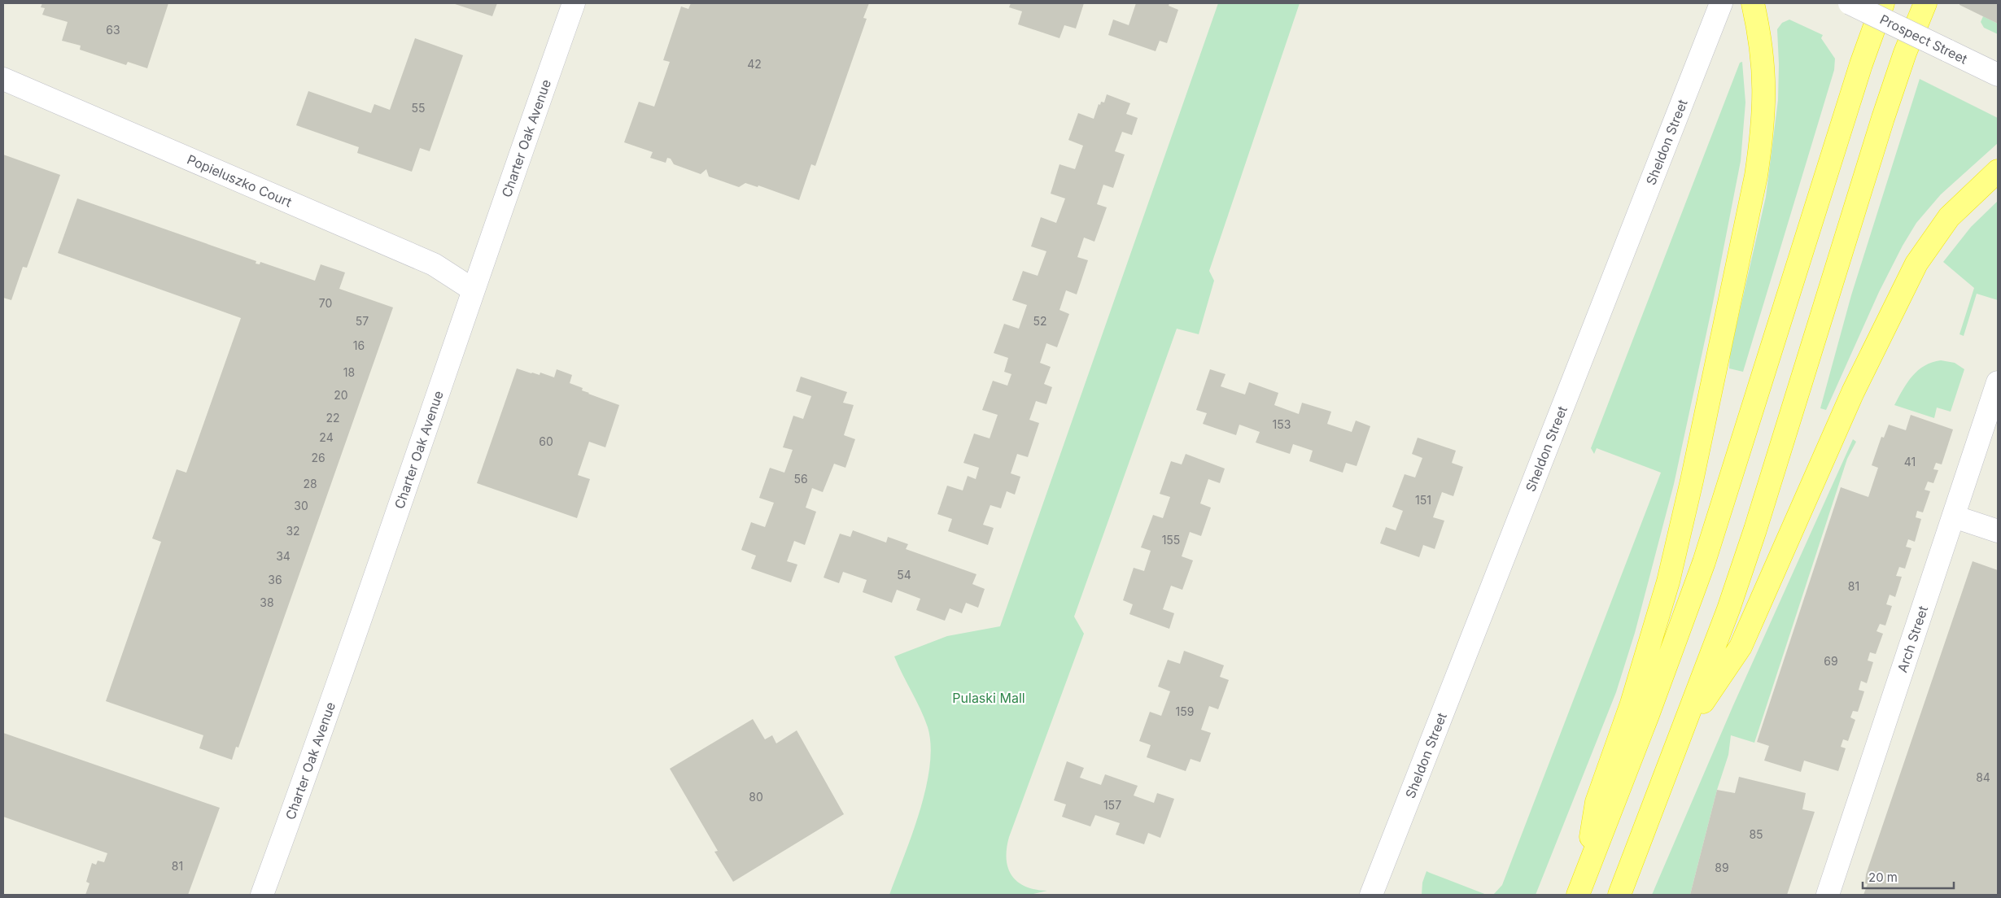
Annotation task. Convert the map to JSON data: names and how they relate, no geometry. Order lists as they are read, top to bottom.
{
  "streets": {
    "street": [
      "Prospect Street",
      "Charter Oak Avenue",
      "Sheldon Street",
      "Popieluszko Court",
      "Arch Street"
    ]
  },
  "crossings": [
    ["Charter Oak Avenue", "Popieluszko Court"]
  ],
  "parks": ["Pulaski Mall"],
  "house_numbers": [
    "63",
    "42",
    "55",
    "70",
    "57",
    "52",
    "16",
    "18",
    "20",
    "22",
    "153",
    "24",
    "60",
    "26",
    "41",
    "56",
    "28",
    "151",
    "30",
    "32",
    "155",
    "34",
    "54",
    "36",
    "81",
    "38",
    "69",
    "159",
    "84",
    "80",
    "157",
    "85",
    "81",
    "89"
  ],
  "scale_bar": "20 m"
}
